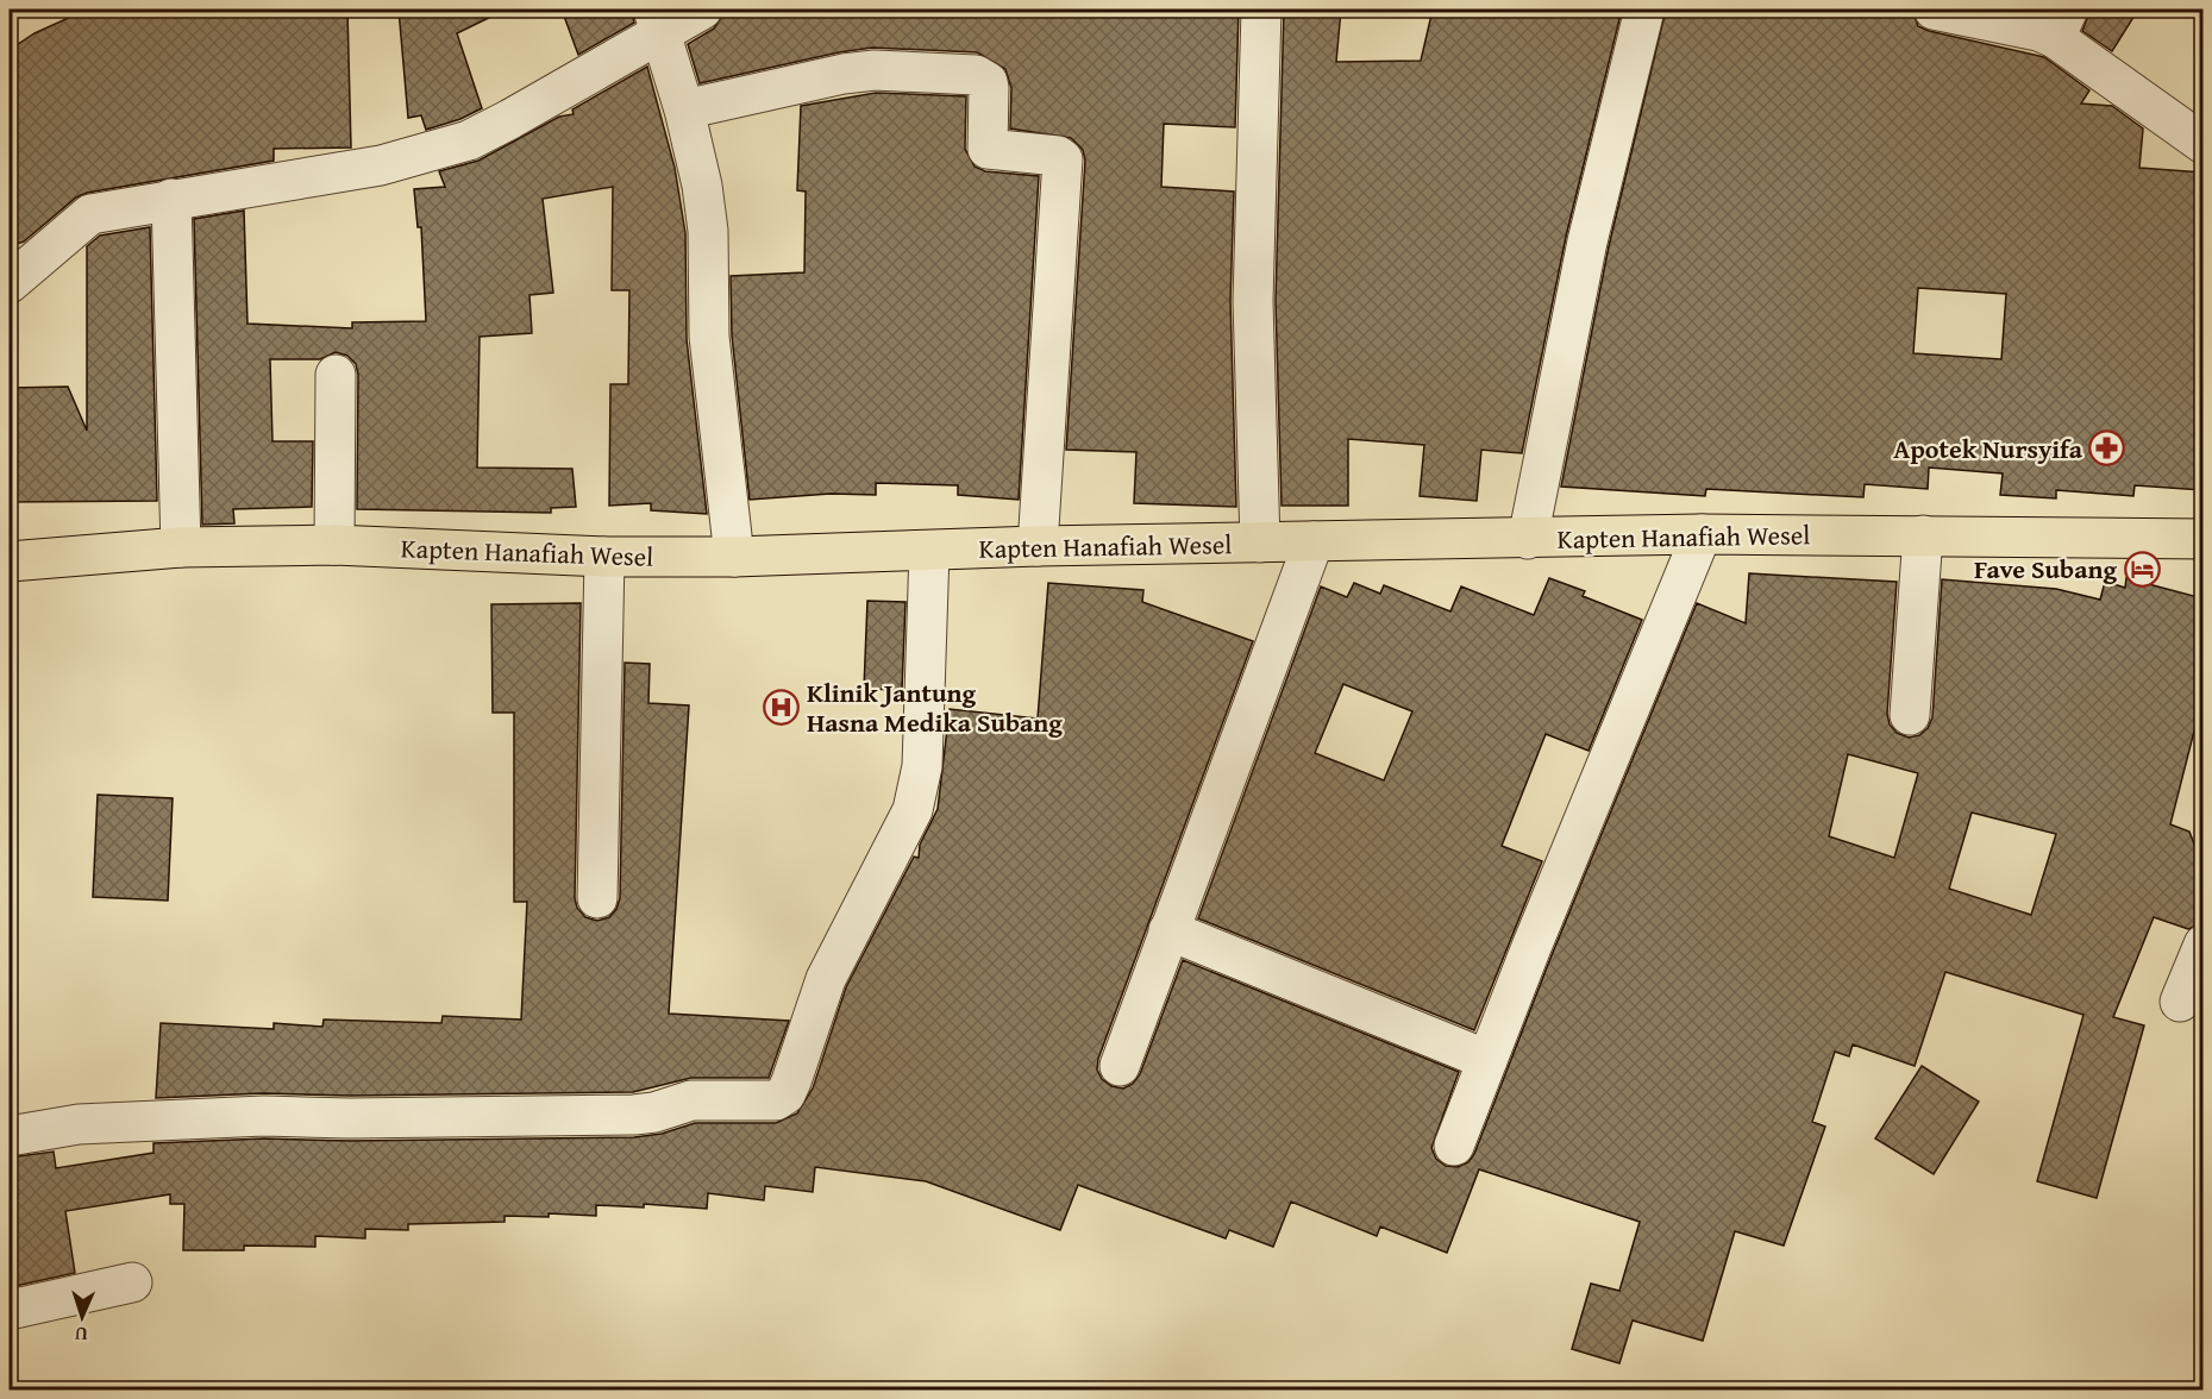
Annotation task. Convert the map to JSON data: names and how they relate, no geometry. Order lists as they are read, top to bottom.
{
  "streets": {
    "main road": ["Kapten Hanafiah Wesel"]
  },
  "places": {
    "pharmacy": ["Apotek Nursyifa"],
    "hotel": ["Fave Subang"],
    "hospital": ["Klinik Jantung Hasna Medika Subang"]
  },
  "north": "bottom"
}
